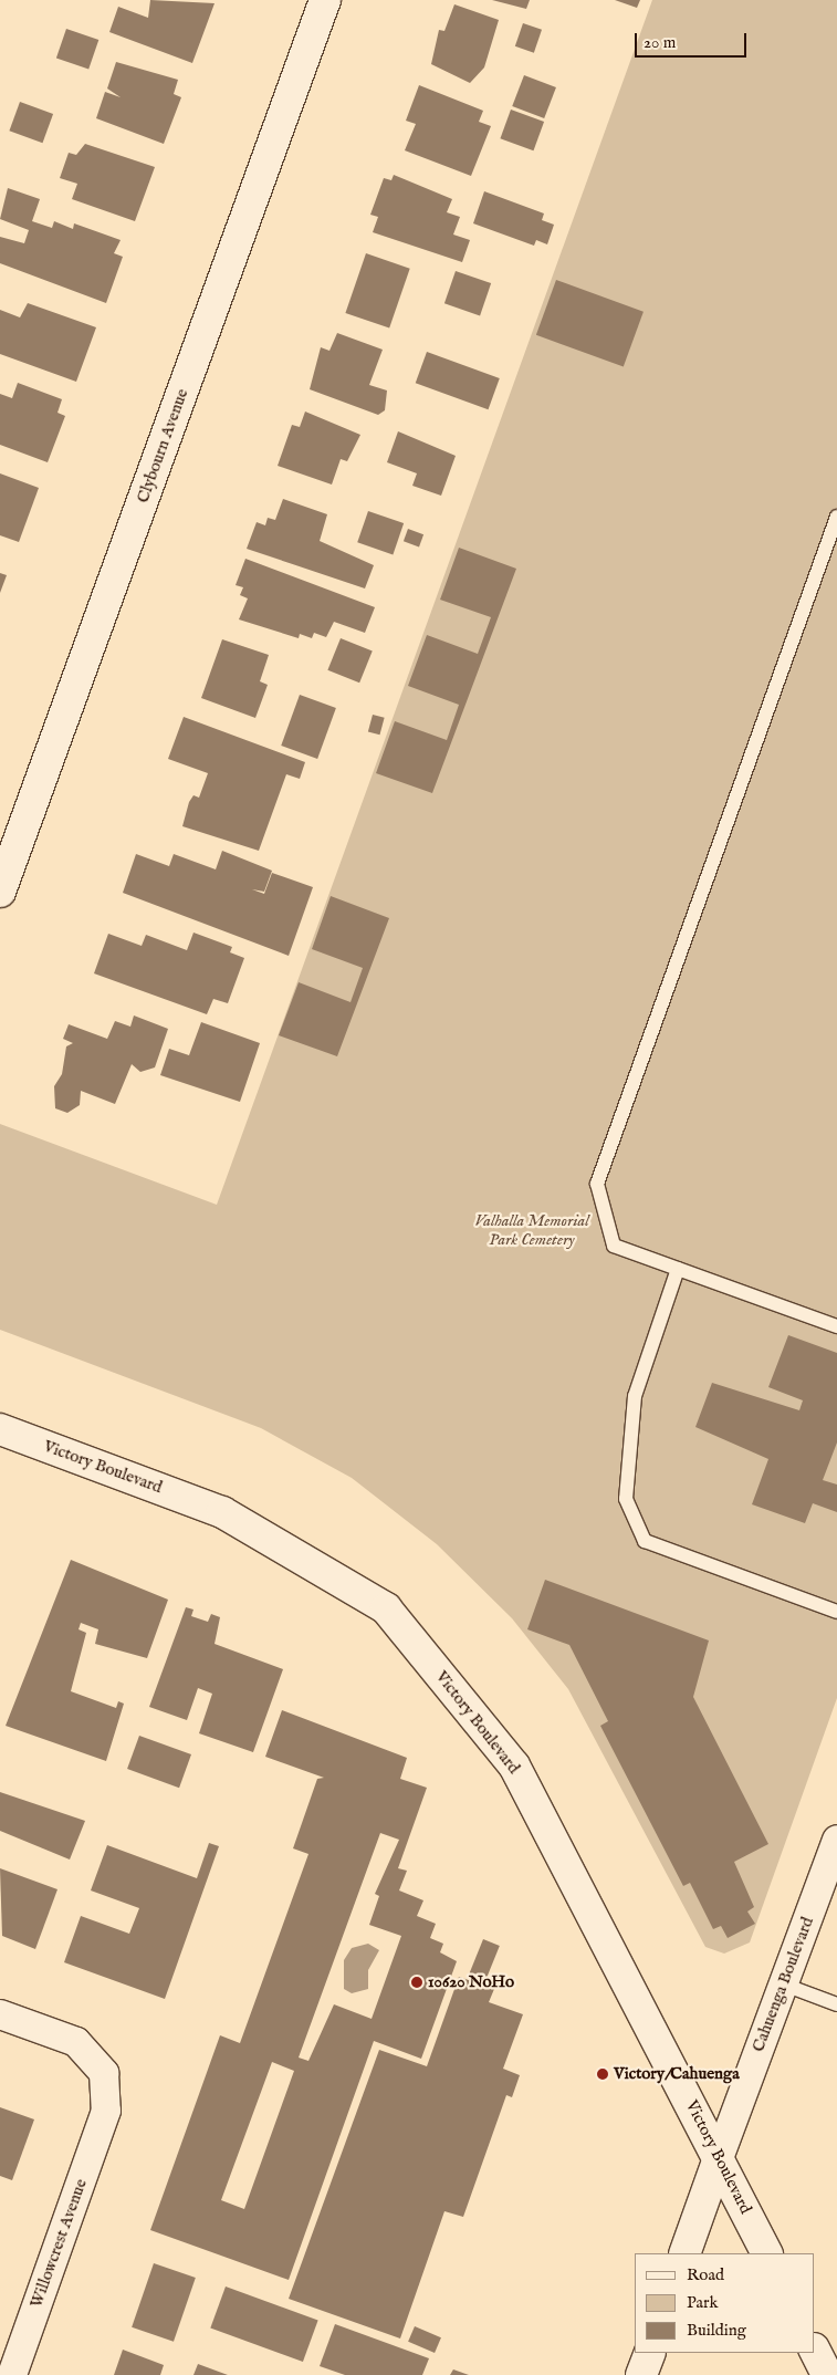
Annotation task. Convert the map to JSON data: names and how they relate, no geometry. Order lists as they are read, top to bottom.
{
  "streets": {
    "main road": ["Clybourn Avenue", "Victory Boulevard", "Cahuenga Boulevard"],
    "street": ["Willowcrest Avenue"]
  },
  "crossings": [
    ["Victory Boulevard", "Cahuenga Boulevard"]
  ],
  "parks": ["Valhalla Memorial Park Cemetery"],
  "places": ["10620 NoHo", "Victory/Cahuenga"],
  "legend": ["Road", "Park", "Building"],
  "scale_bar": "20 m"
}
